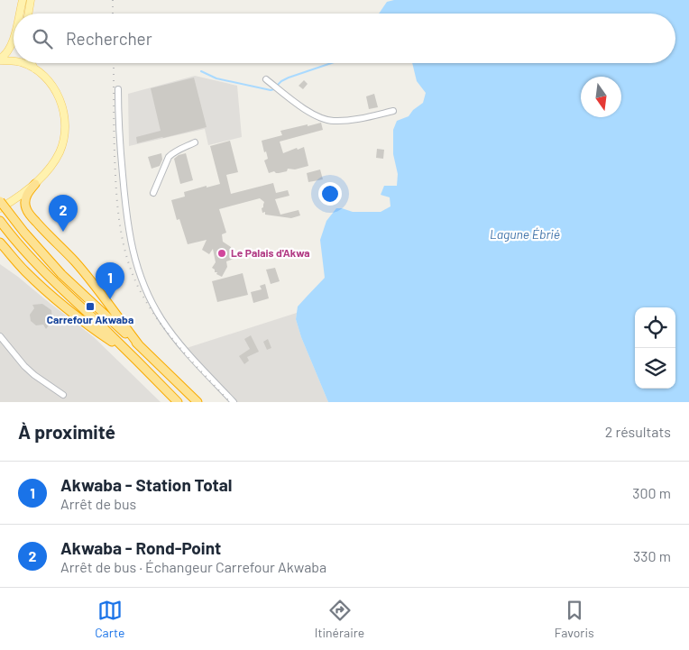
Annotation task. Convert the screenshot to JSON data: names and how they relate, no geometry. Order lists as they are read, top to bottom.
{
  "water": ["Lagune Ébrié"],
  "places": {
    "other": ["Le Palais d'Akwa"],
    "transit": ["Carrefour Akwaba"]
  },
  "north": "bottom",
  "page": {
    "search": "Rechercher",
    "pins": ["2", "1"],
    "heading": ["À proximité", "2 résultats"],
    "list": [
      {
        "mark": "1",
        "name": "Akwaba - Station Total",
        "note": "Arrêt de bus",
        "value": "300 m"
      },
      {
        "mark": "2",
        "name": "Akwaba - Rond-Point",
        "note": "Arrêt de bus · Échangeur Carrefour Akwaba",
        "value": "330 m"
      }
    ],
    "nav": ["Carte", "Itinéraire", "Favoris"]
  }
}
